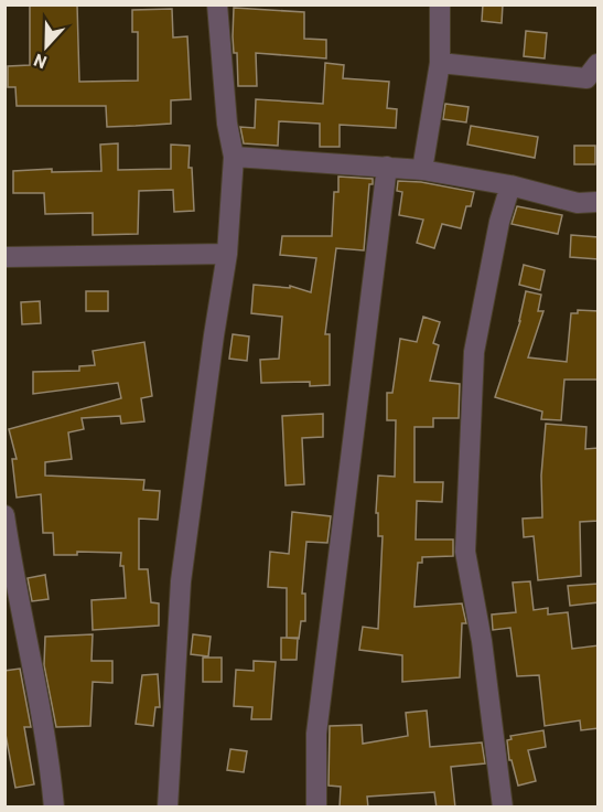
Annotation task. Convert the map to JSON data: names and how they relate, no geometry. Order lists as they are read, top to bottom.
{
  "north": "bottom"
}
